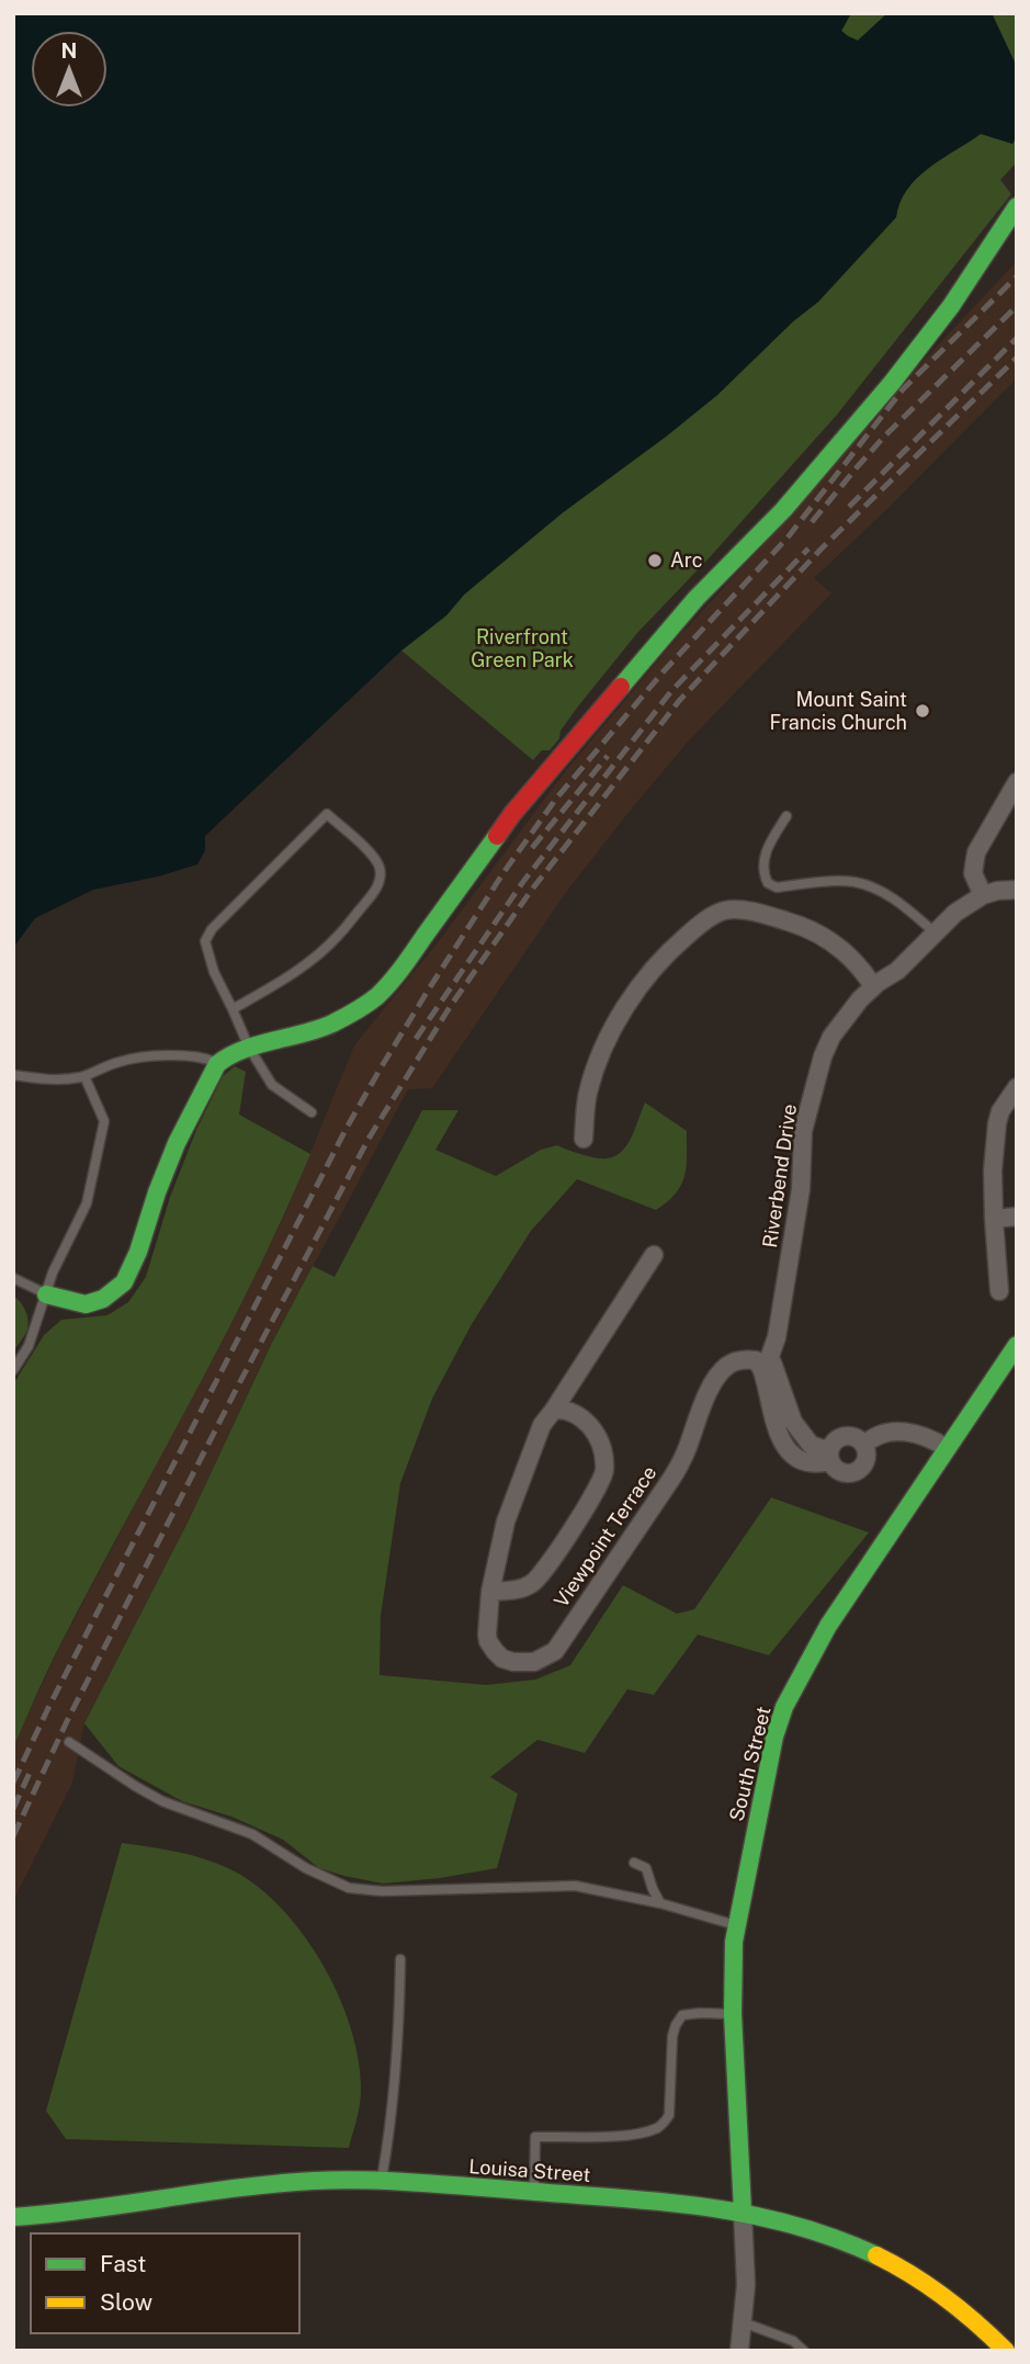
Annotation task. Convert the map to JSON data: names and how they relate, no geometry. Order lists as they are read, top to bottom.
{
  "streets": {
    "street": [
      "Riverbend Drive",
      "Viewpoint Terrace",
      "South Street",
      "Louisa Street"
    ]
  },
  "crossings": [
    ["Riverbend Drive", "Viewpoint Terrace"],
    ["South Street", "Louisa Street"]
  ],
  "parks": ["Riverfront Green Park"],
  "places": ["Arc", "Mount Saint Francis Church"],
  "legend": ["Fast", "Slow"],
  "north": "top"
}
